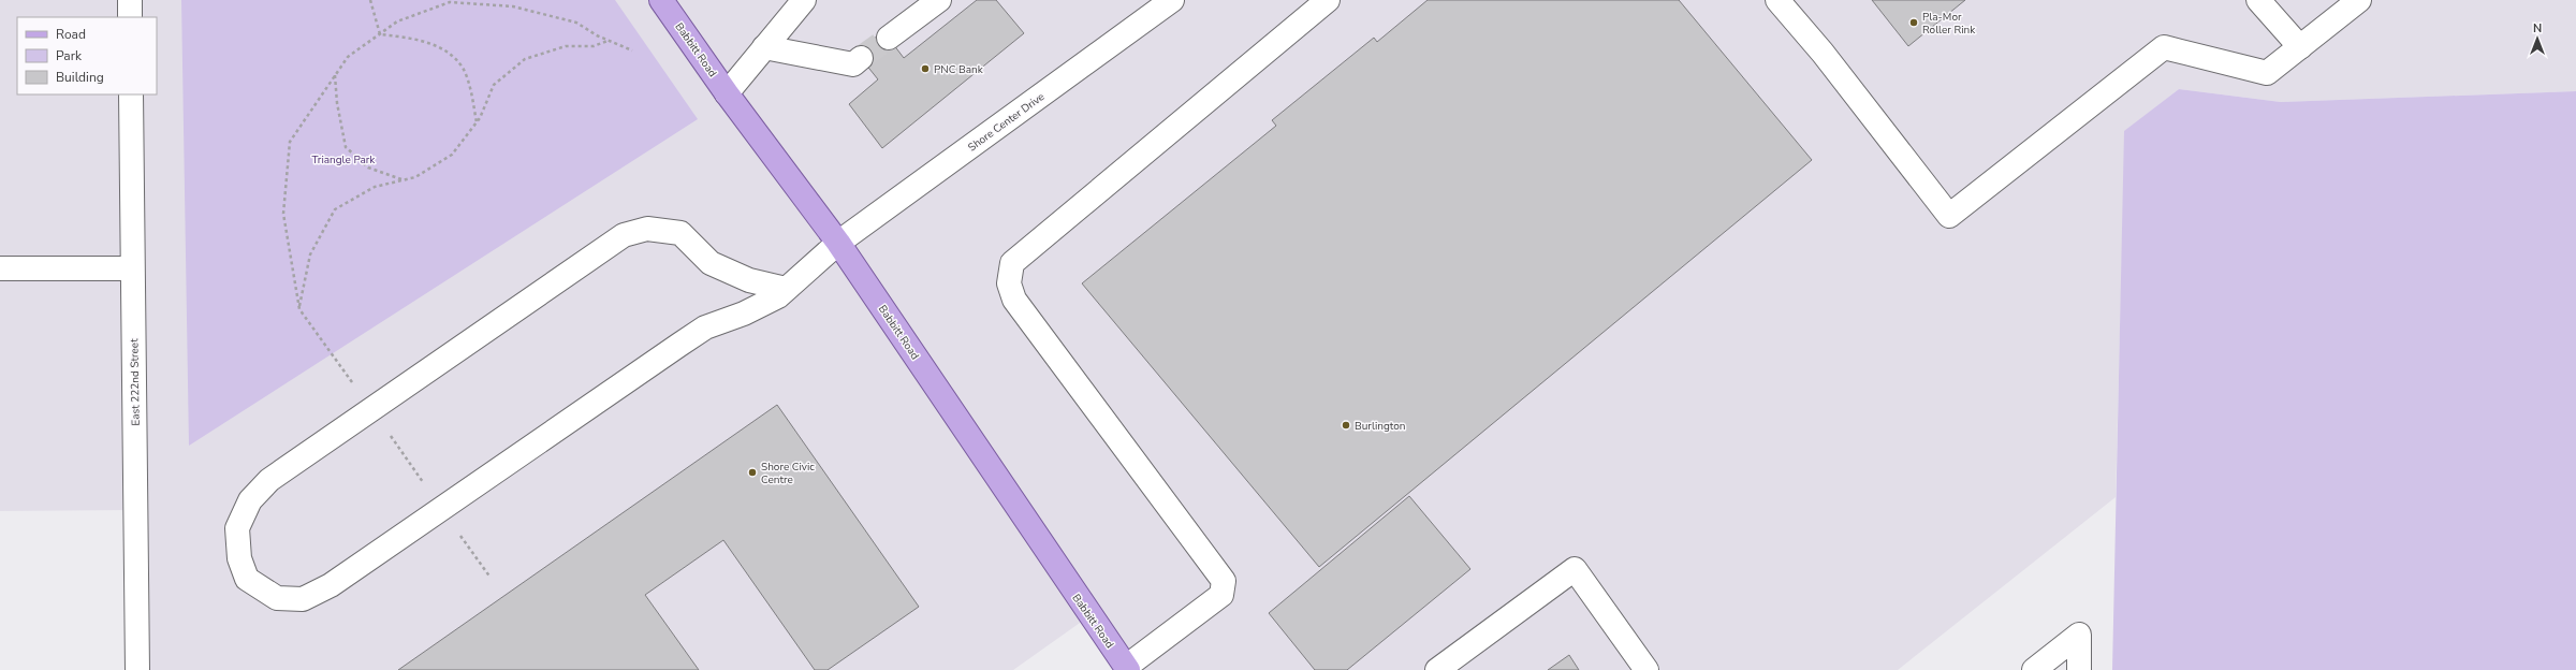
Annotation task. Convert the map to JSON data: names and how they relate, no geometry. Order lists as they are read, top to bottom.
{
  "streets": {
    "main road": ["Babbitt Road"],
    "street": ["Shore Center Drive", "East 222nd Street"]
  },
  "crossings": [
    ["Babbitt Road", "Shore Center Drive"]
  ],
  "parks": ["Triangle Park"],
  "places": [
    "Pla-Mor Roller Rink",
    "PNC Bank",
    "Burlington",
    "Shore Civic Centre"
  ],
  "legend": ["Road", "Park", "Building"],
  "north": "top"
}
